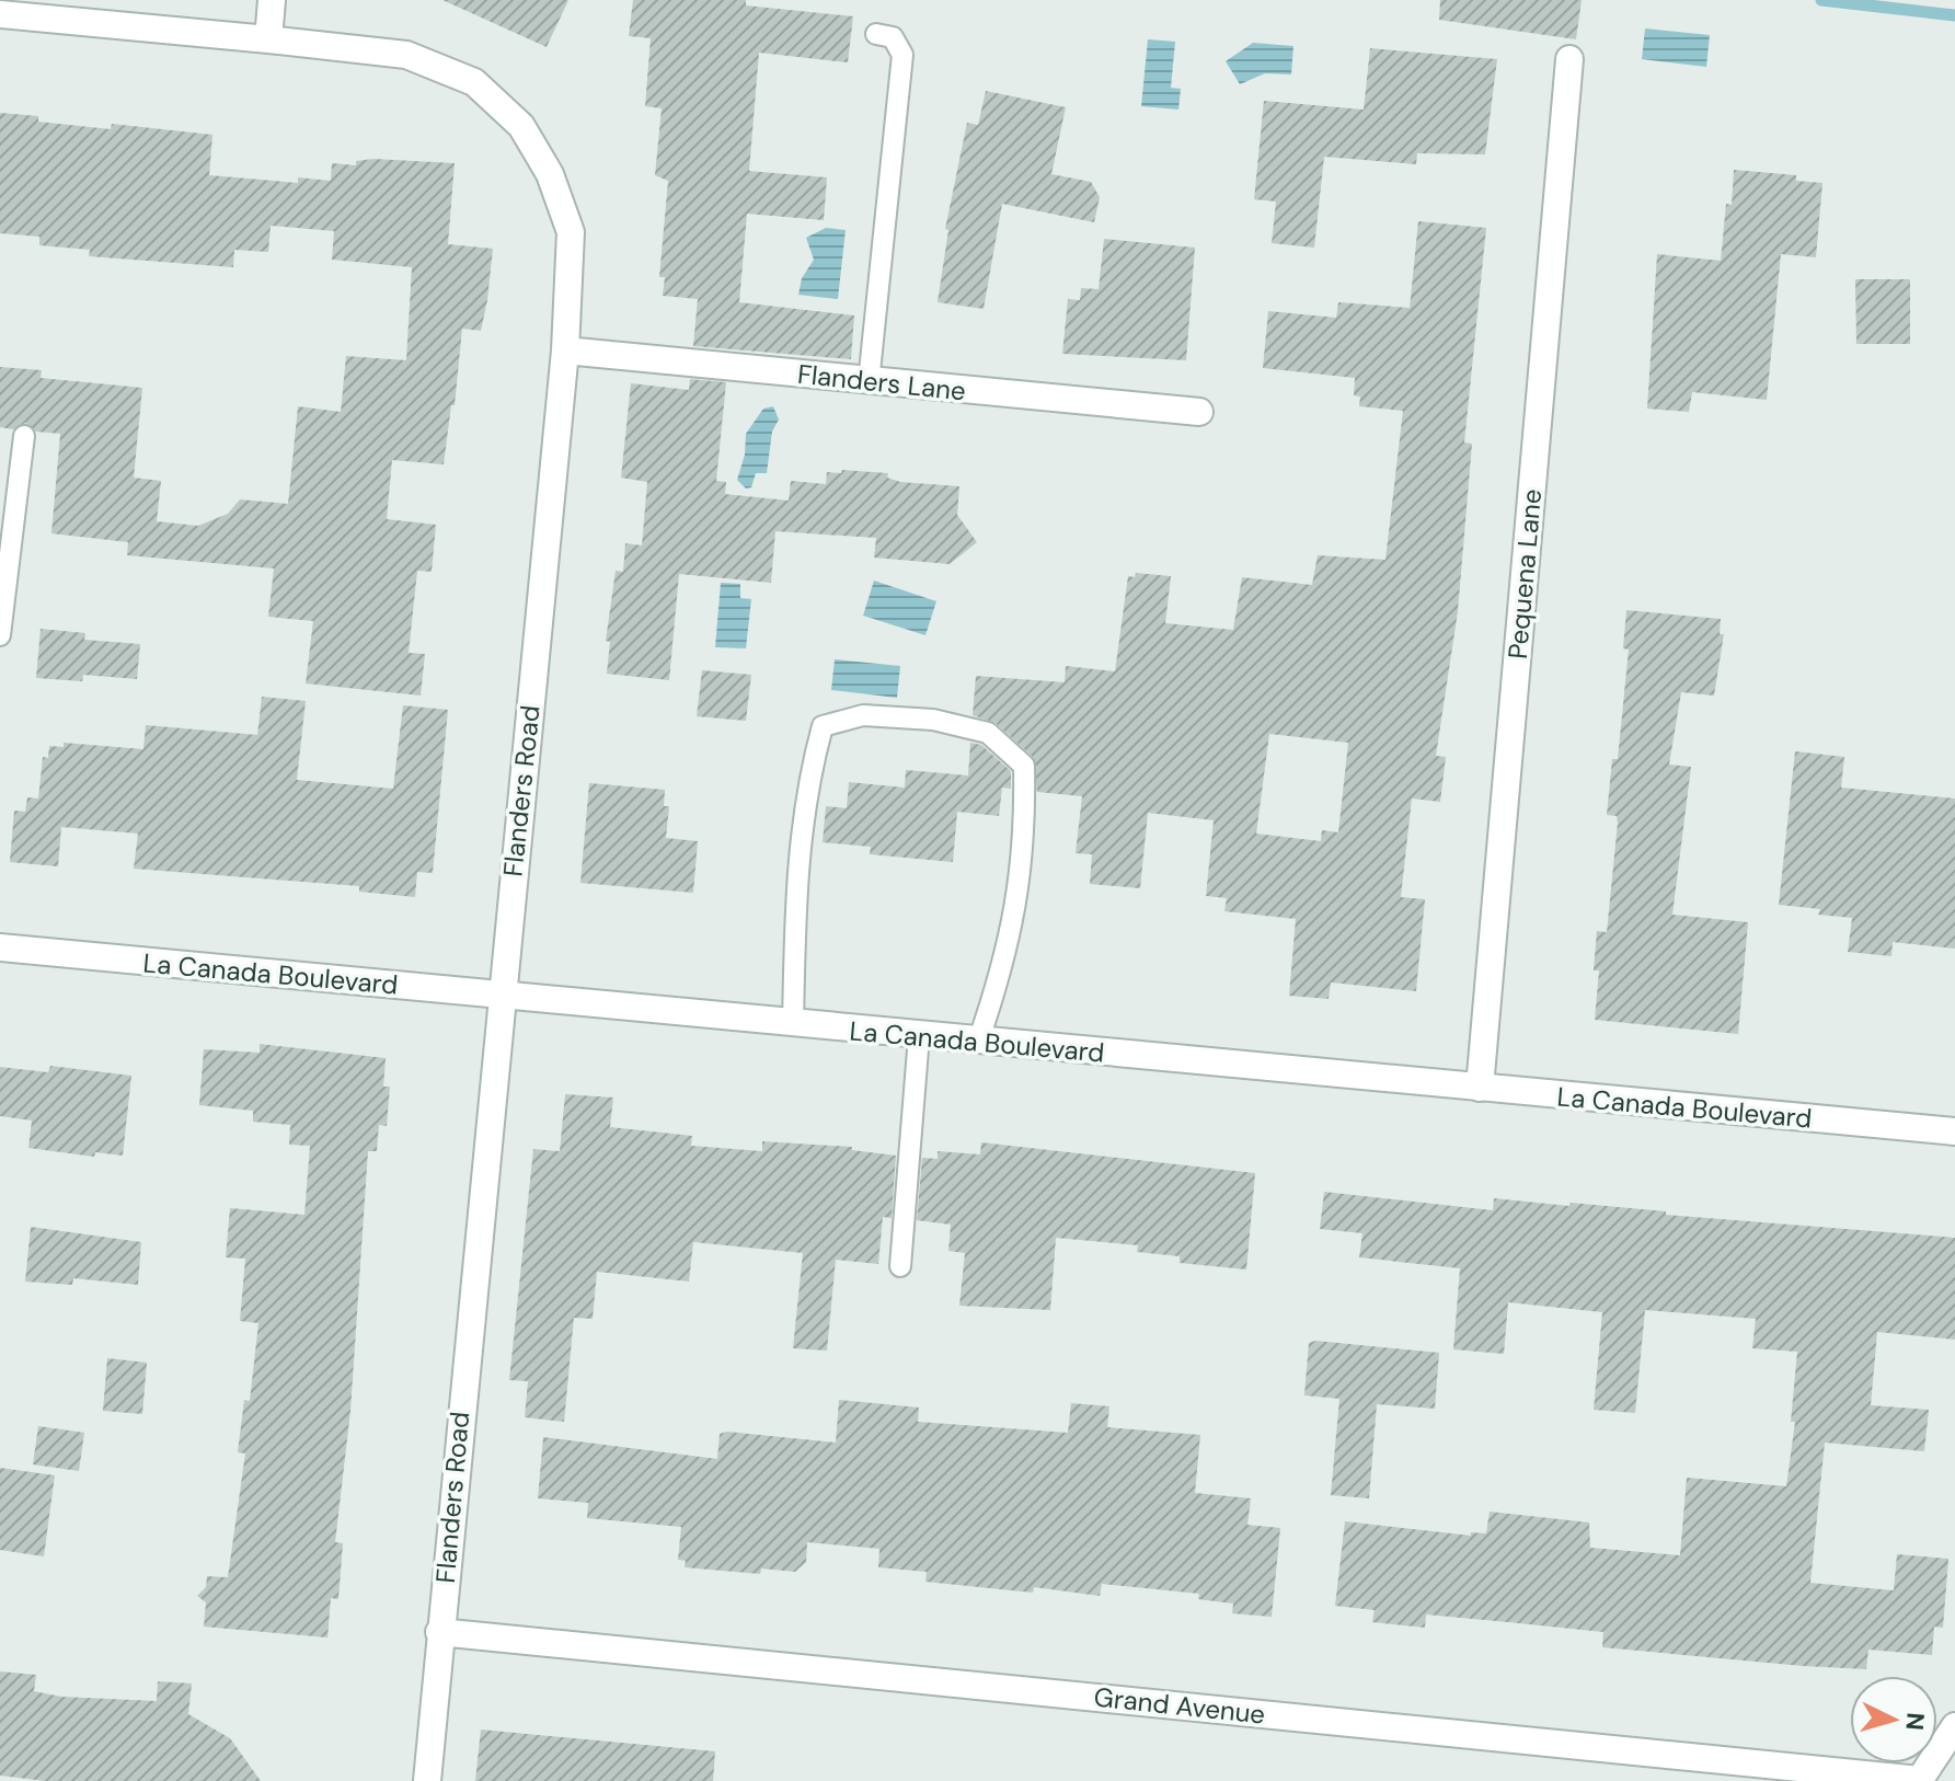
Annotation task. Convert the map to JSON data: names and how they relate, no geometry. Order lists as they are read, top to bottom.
{
  "streets": {
    "street": [
      "Flanders Lane",
      "Pequena Lane",
      "Flanders Road",
      "La Canada Boulevard",
      "Grand Avenue"
    ]
  },
  "crossings": [
    ["Flanders Lane", "Flanders Road"],
    ["Pequena Lane", "La Canada Boulevard"],
    ["Flanders Road", "La Canada Boulevard"],
    ["Flanders Road", "Grand Avenue"]
  ],
  "north": "right"
}
